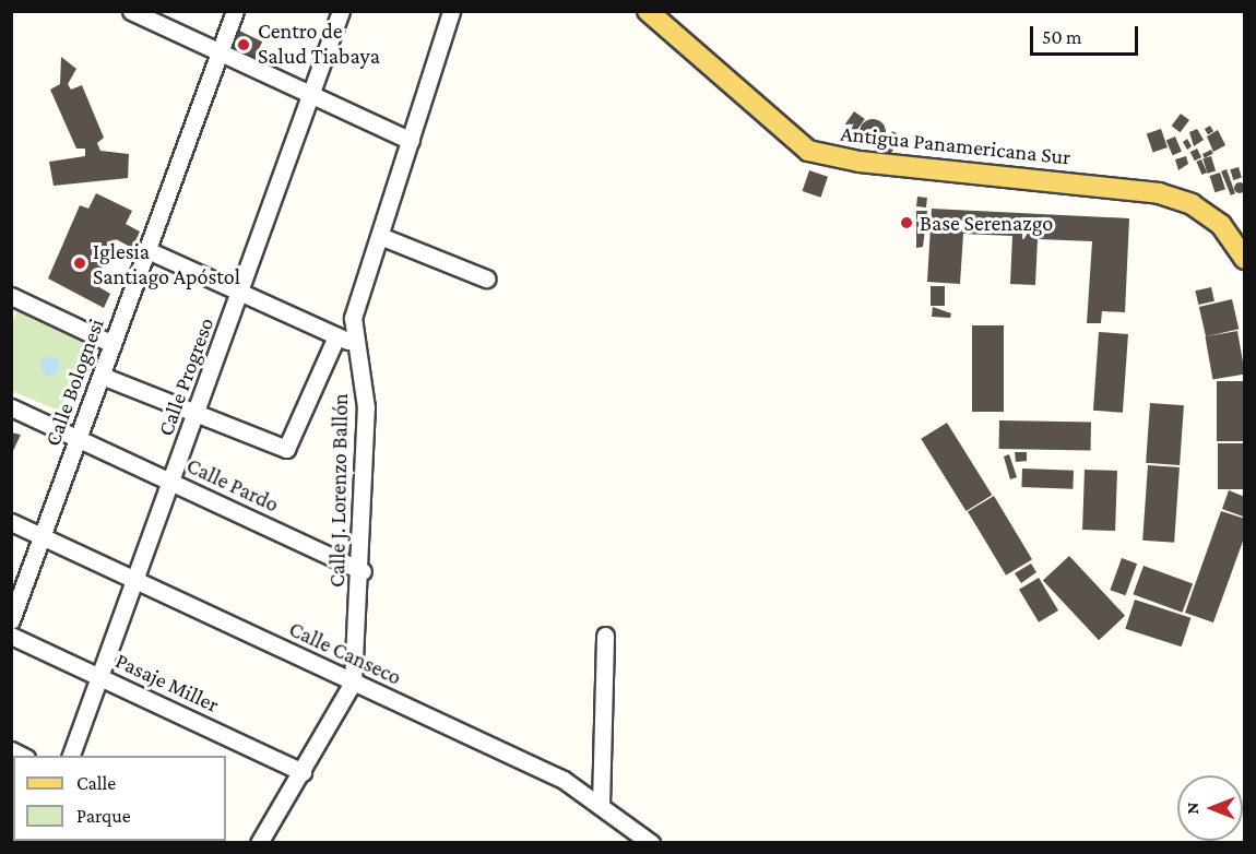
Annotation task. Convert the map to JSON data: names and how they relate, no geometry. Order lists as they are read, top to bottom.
{
  "streets": {
    "main road": ["Antigua Panamericana Sur"],
    "street": [
      "Calle Progreso",
      "Calle Bolognesi",
      "Calle Pardo",
      "Calle J. Lorenzo Ballón",
      "Calle Canseco",
      "Pasaje Miller"
    ]
  },
  "crossings": [
    ["Calle Progreso", "Calle Pardo"],
    ["Calle Progreso", "Calle Canseco"],
    ["Calle Progreso", "Pasaje Miller"],
    ["Calle Bolognesi", "Calle Pardo"],
    ["Calle Bolognesi", "Calle Canseco"],
    ["Calle Pardo", "Calle J. Lorenzo Ballón"],
    ["Calle J. Lorenzo Ballón", "Calle Canseco"],
    ["Calle J. Lorenzo Ballón", "Pasaje Miller"]
  ],
  "places": ["Centro de Salud Tiabaya", "Base Serenazgo", "Iglesia Santiago Apóstol"],
  "legend": ["Calle", "Parque"],
  "scale_bar": "50 m",
  "north": "left"
}
